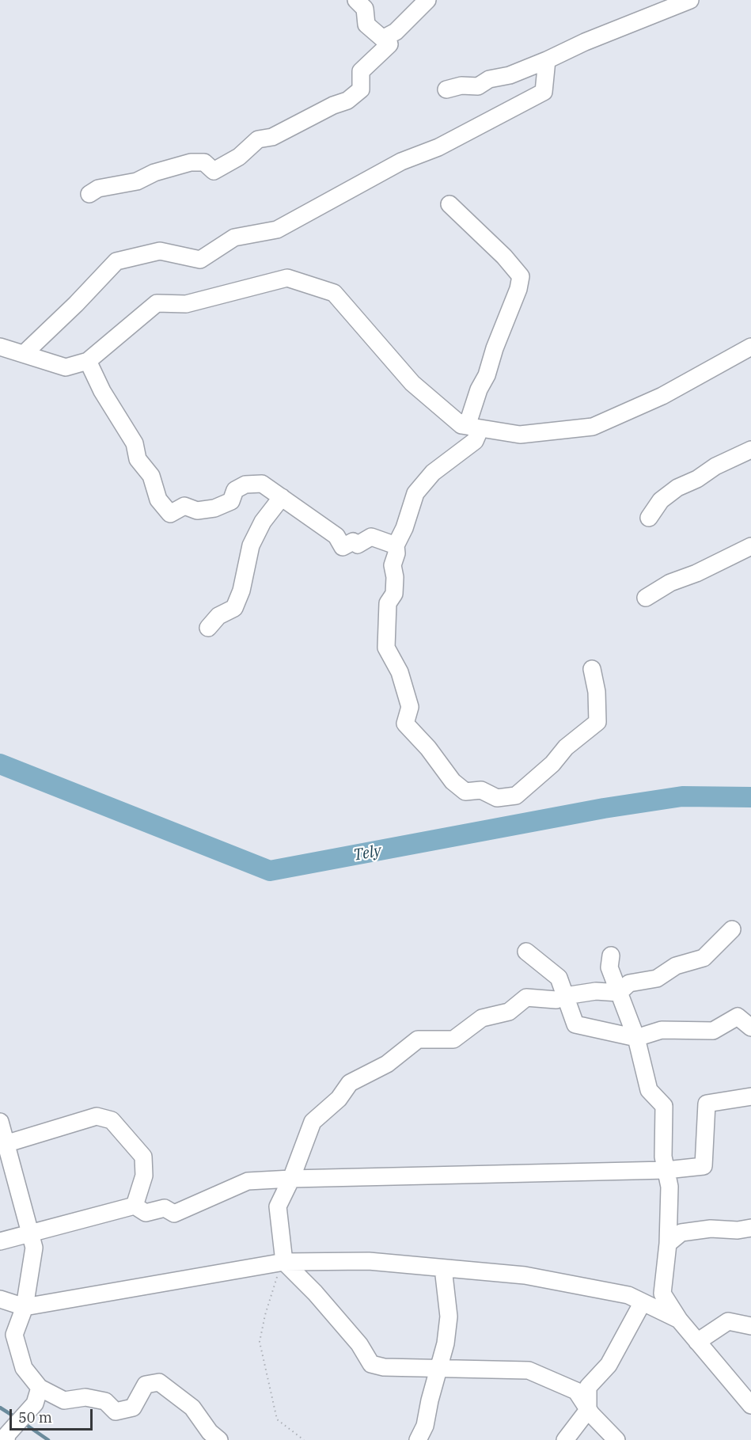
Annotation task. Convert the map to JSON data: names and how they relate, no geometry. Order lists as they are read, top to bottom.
{
  "water": ["Tely"],
  "scale_bar": "50 m"
}
